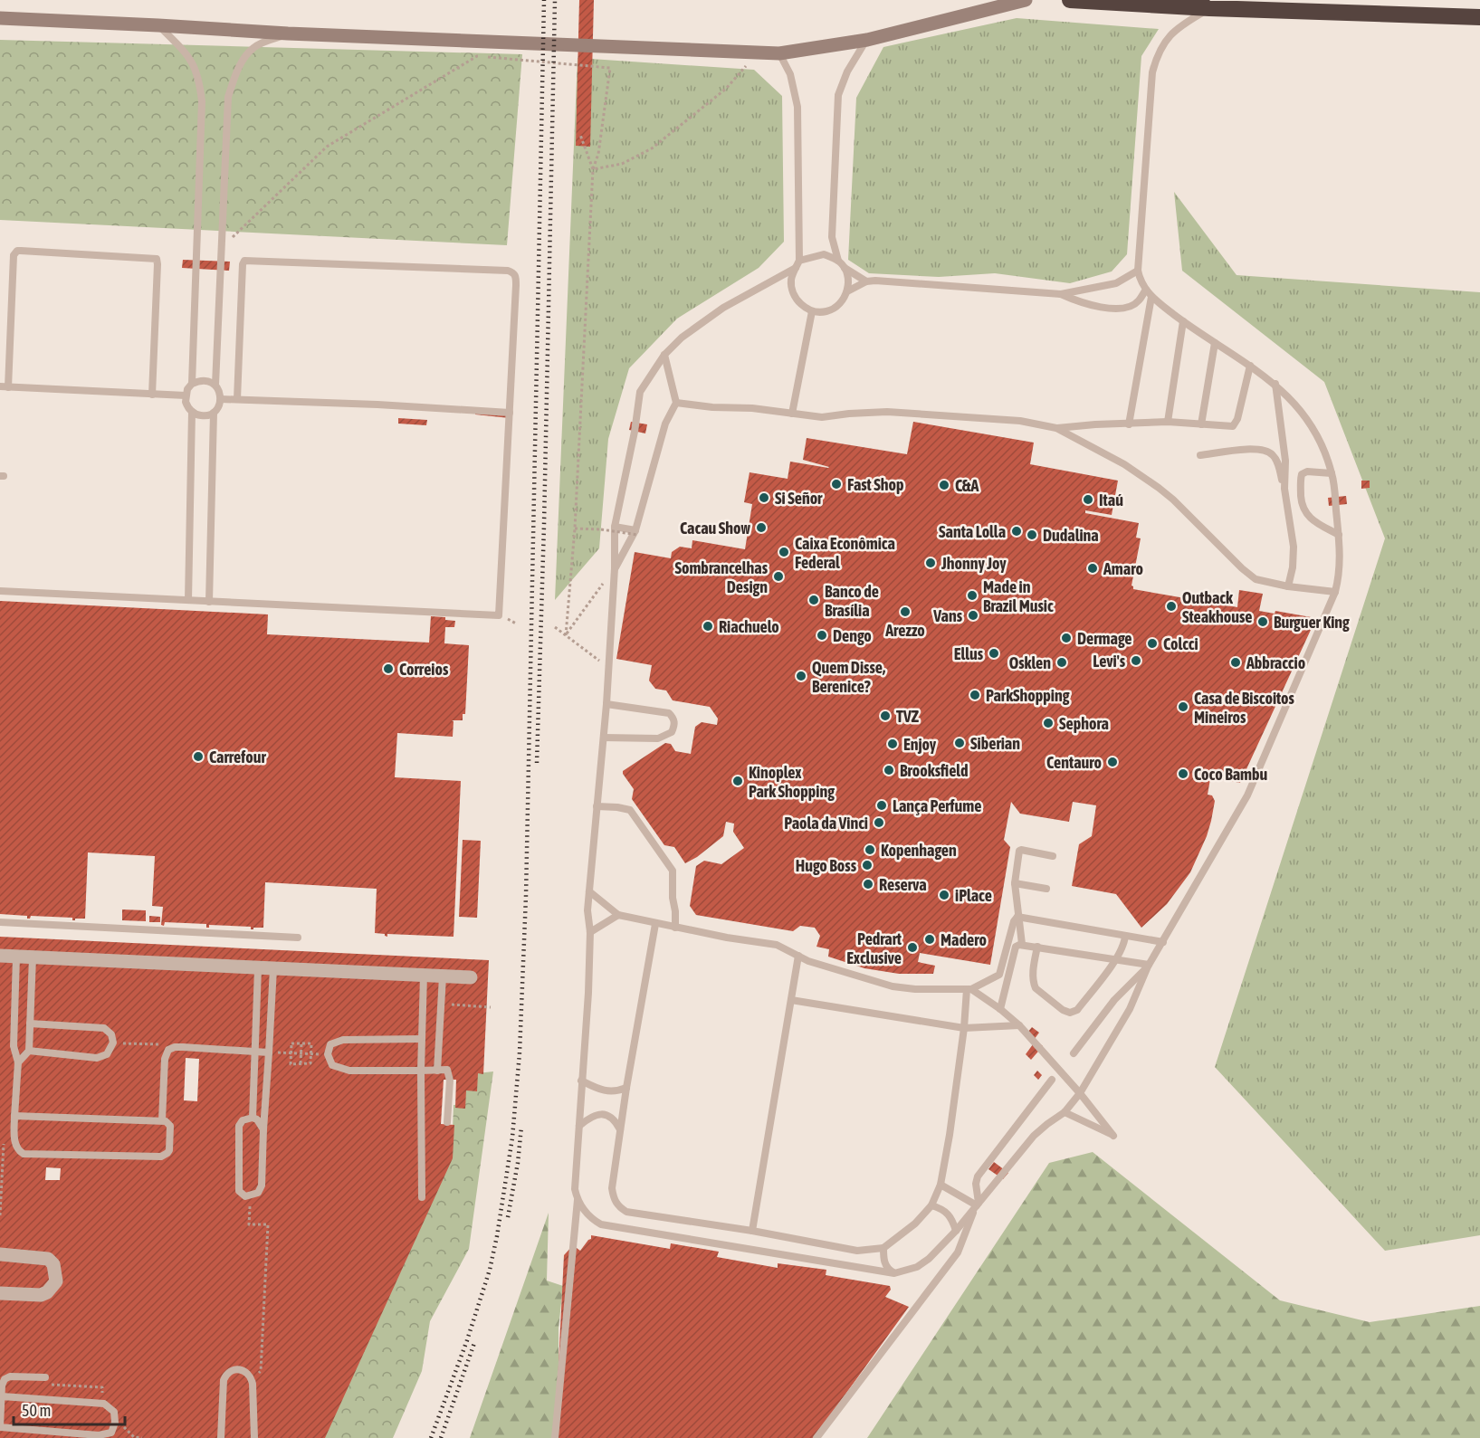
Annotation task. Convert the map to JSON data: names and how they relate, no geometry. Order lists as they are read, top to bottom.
{
  "places": [
    "Fast Shop",
    "C&A",
    "Si Señor",
    "Itaú",
    "Cacau Show",
    "Santa Lolla",
    "Dudalina",
    "Caixa Econômica Federal",
    "Jhonny Joy",
    "Amaro",
    "Sombrancelhas Design",
    "Made in Brazil Music",
    "Banco de Brasília",
    "Outback Steakhouse",
    "Arezzo",
    "Vans",
    "Burguer King",
    "Riachuelo",
    "Dengo",
    "Dermage",
    "Colcci",
    "Ellus",
    "Levi's",
    "Osklen",
    "Abbraccio",
    "Correios",
    "Quem Disse, Berenice?",
    "ParkShopping",
    "Casa de Biscoitos Mineiros",
    "TVZ",
    "Sephora",
    "Siberian",
    "Enjoy",
    "Carrefour",
    "Centauro",
    "Brooksfield",
    "Coco Bambu",
    "Kinoplex Park Shopping",
    "Lança Perfume",
    "Paola da Vinci",
    "Kopenhagen",
    "Hugo Boss",
    "Reserva",
    "iPlace",
    "Madero",
    "Pedrart Exclusive"
  ],
  "scale_bar": "50 m"
}
